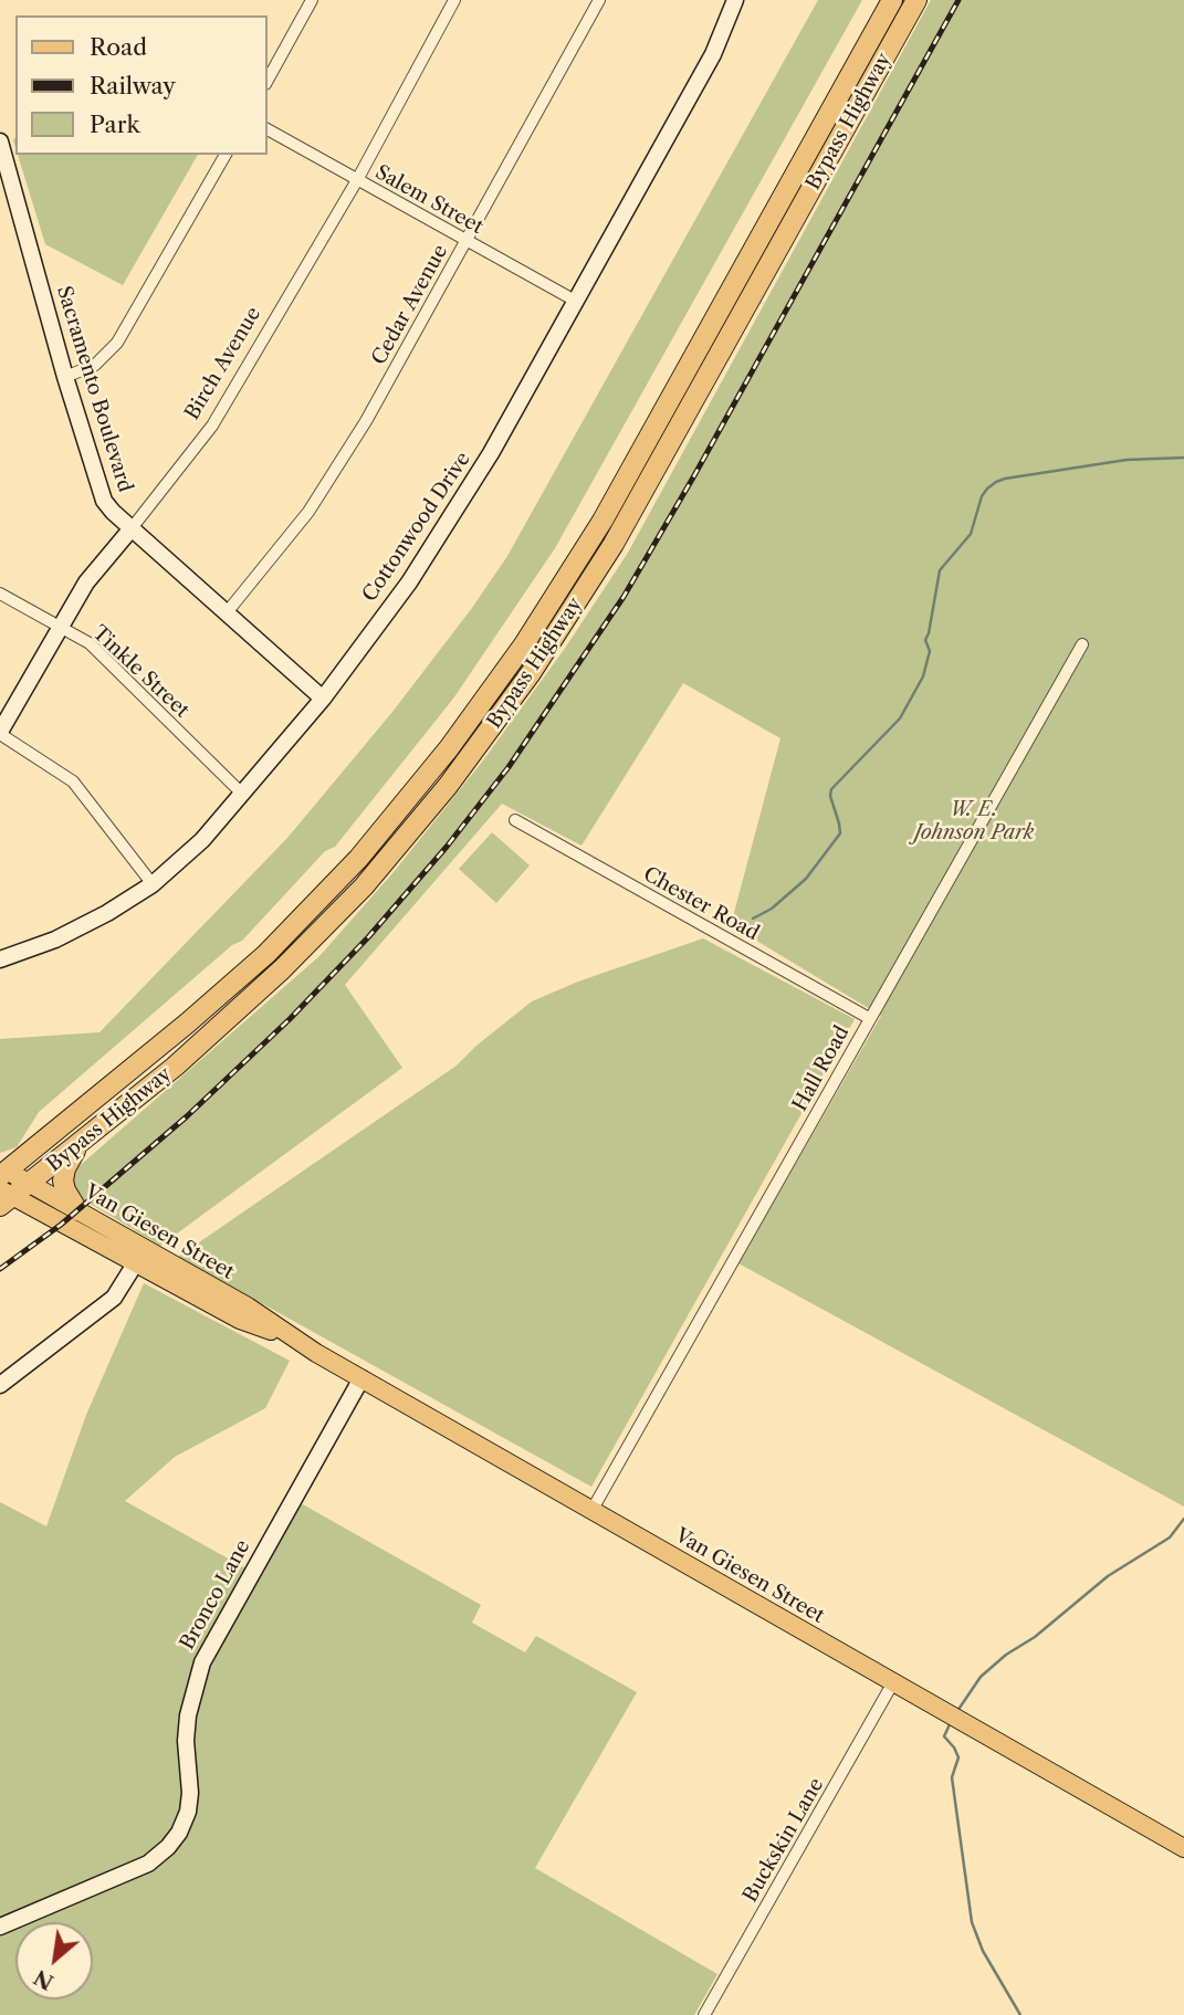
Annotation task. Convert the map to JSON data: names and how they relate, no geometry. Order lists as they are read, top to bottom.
{
  "streets": {
    "highway": ["Bypass Highway"],
    "main road": ["Van Giesen Street"],
    "street": [
      "Salem Street",
      "Cedar Avenue",
      "Birch Avenue",
      "Sacramento Boulevard",
      "Cottonwood Drive",
      "Tinkle Street",
      "Chester Road",
      "Hall Road",
      "Bronco Lane",
      "Buckskin Lane"
    ]
  },
  "crossings": [
    ["Bypass Highway", "Van Giesen Street"],
    ["Salem Street", "Cedar Avenue"],
    ["Salem Street", "Birch Avenue"],
    ["Salem Street", "Cottonwood Drive"],
    ["Cedar Avenue", "Sacramento Boulevard"],
    ["Birch Avenue", "Sacramento Boulevard"],
    ["Birch Avenue", "Tinkle Street"],
    ["Sacramento Boulevard", "Cottonwood Drive"],
    ["Cottonwood Drive", "Tinkle Street"],
    ["Chester Road", "Hall Road"],
    ["Hall Road", "Van Giesen Street"],
    ["Van Giesen Street", "Bronco Lane"],
    ["Van Giesen Street", "Buckskin Lane"]
  ],
  "parks": ["W. E. Johnson Park"],
  "legend": ["Road", "Railway", "Park"],
  "north": "bottom left"
}
